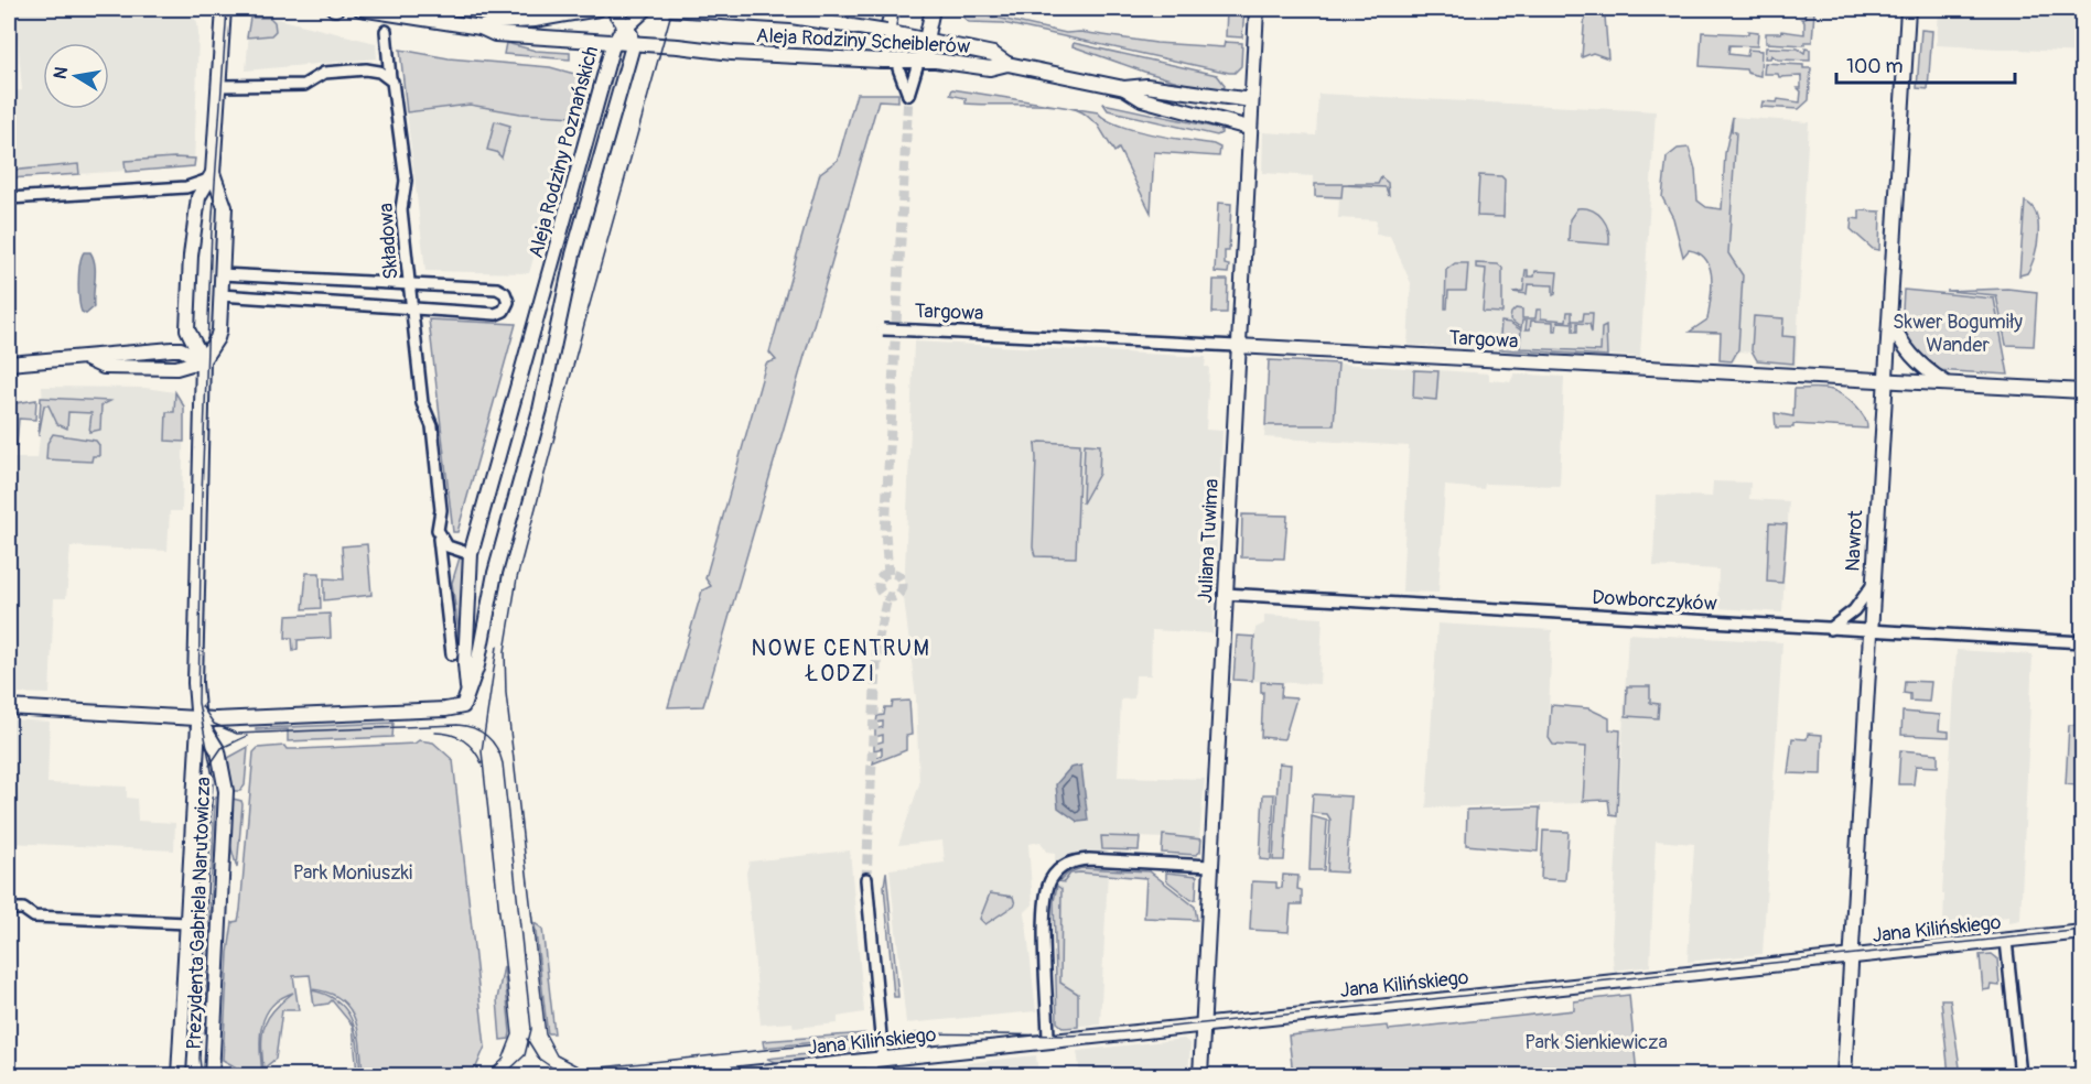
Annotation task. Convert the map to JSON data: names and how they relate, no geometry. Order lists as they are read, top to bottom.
{
  "streets": {
    "street": [
      "Aleja Rodziny Scheiblerów",
      "Aleja Rodziny Poznańskich",
      "Składowa",
      "Targowa",
      "Juliana Tuwima",
      "Nawrot",
      "Dowborczyków",
      "Prezydenta Gabriela Narutowicza",
      "Jana Kilińskiego"
    ]
  },
  "crossings": [
    ["Aleja Rodziny Scheiblerów", "Aleja Rodziny Poznańskich"],
    ["Aleja Rodziny Scheiblerów", "Juliana Tuwima"],
    ["Aleja Rodziny Poznańskich", "Prezydenta Gabriela Narutowicza"],
    ["Targowa", "Juliana Tuwima"],
    ["Targowa", "Nawrot"],
    ["Juliana Tuwima", "Dowborczyków"],
    ["Juliana Tuwima", "Jana Kilińskiego"],
    ["Nawrot", "Dowborczyków"],
    ["Nawrot", "Jana Kilińskiego"]
  ],
  "districts": ["NOWE CENTRUM ŁODZI"],
  "parks": ["Skwer Bogumiły Wander", "Park Moniuszki", "Park Sienkiewicza"],
  "scale_bar": "100 m",
  "north": "left"
}
